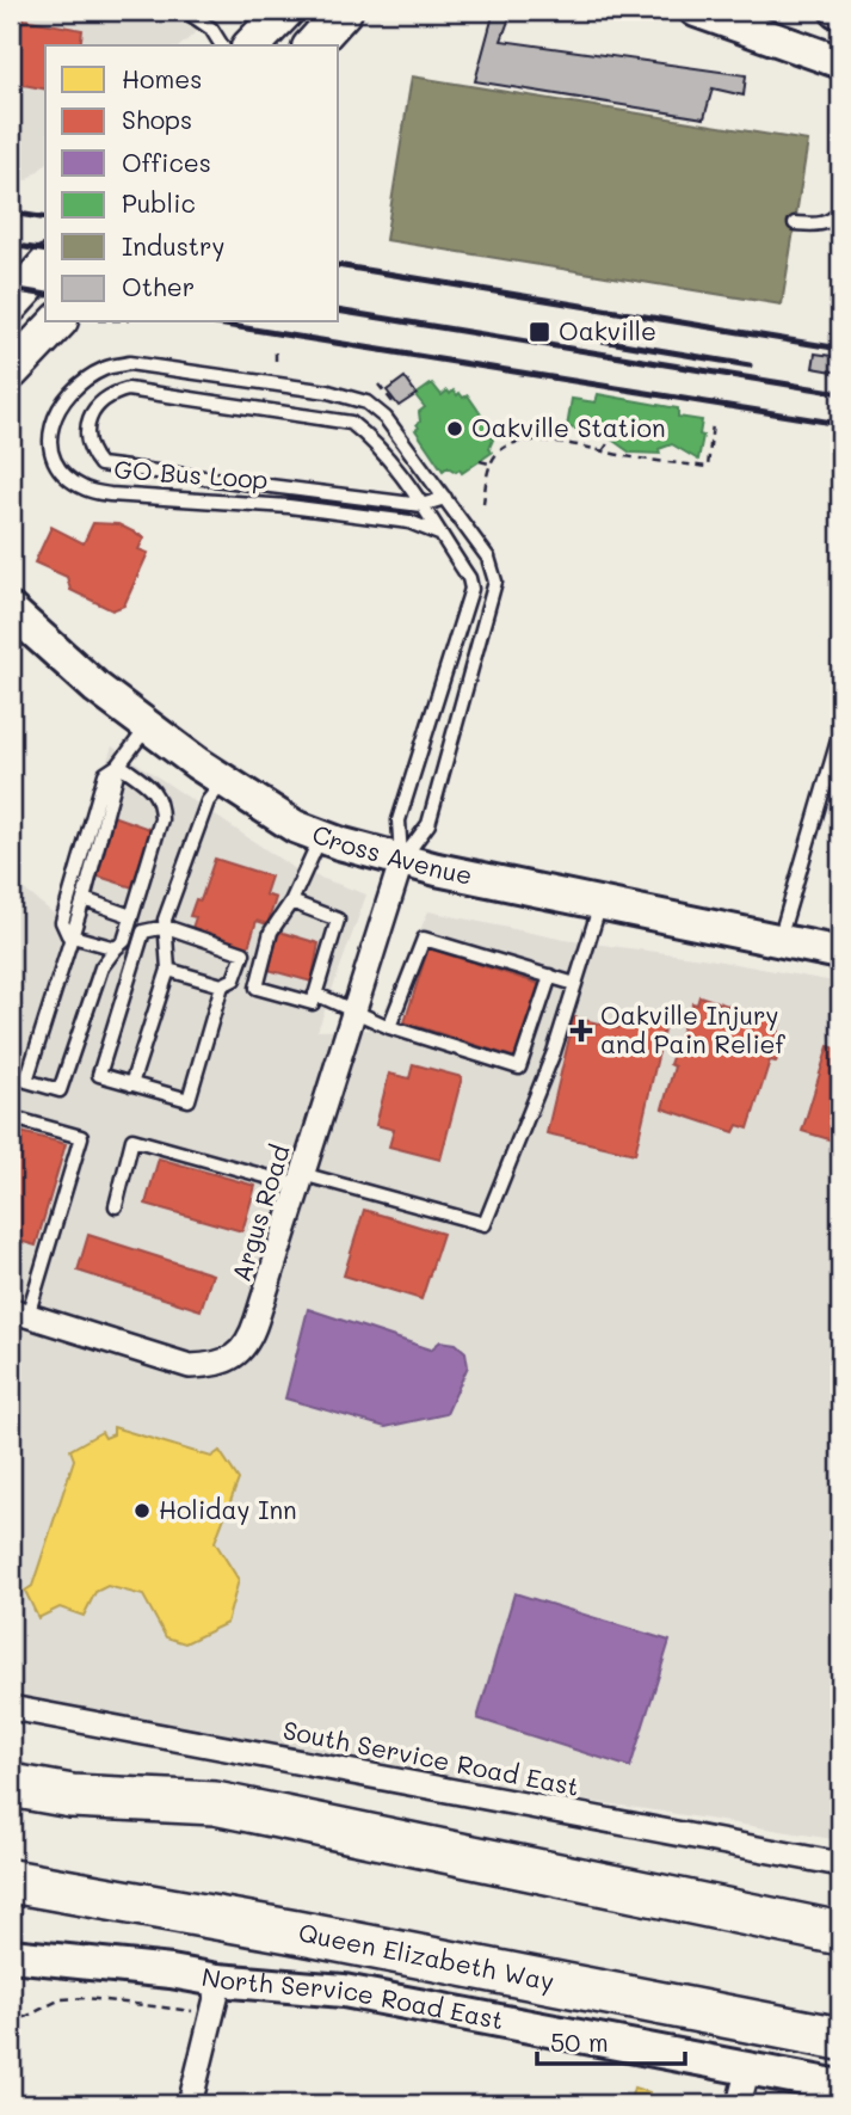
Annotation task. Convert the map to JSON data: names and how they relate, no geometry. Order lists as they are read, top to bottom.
{
  "streets": {
    "highway": ["Queen Elizabeth Way"],
    "street": [
      "Cross Avenue",
      "Argus Road",
      "South Service Road East",
      "North Service Road East"
    ],
    "lane": ["GO Bus Loop"]
  },
  "crossings": [
    ["GO Bus Loop", "Cross Avenue"],
    ["GO Bus Loop", "Argus Road"],
    ["Cross Avenue", "Argus Road"]
  ],
  "places": {
    "transit": ["Oakville"],
    "other": ["Oakville Station", "Holiday Inn"],
    "health": ["Oakville Injury and Pain Relief"]
  },
  "legend": [
    "Homes",
    "Shops",
    "Offices",
    "Public",
    "Industry",
    "Other"
  ],
  "scale_bar": "50 m"
}
